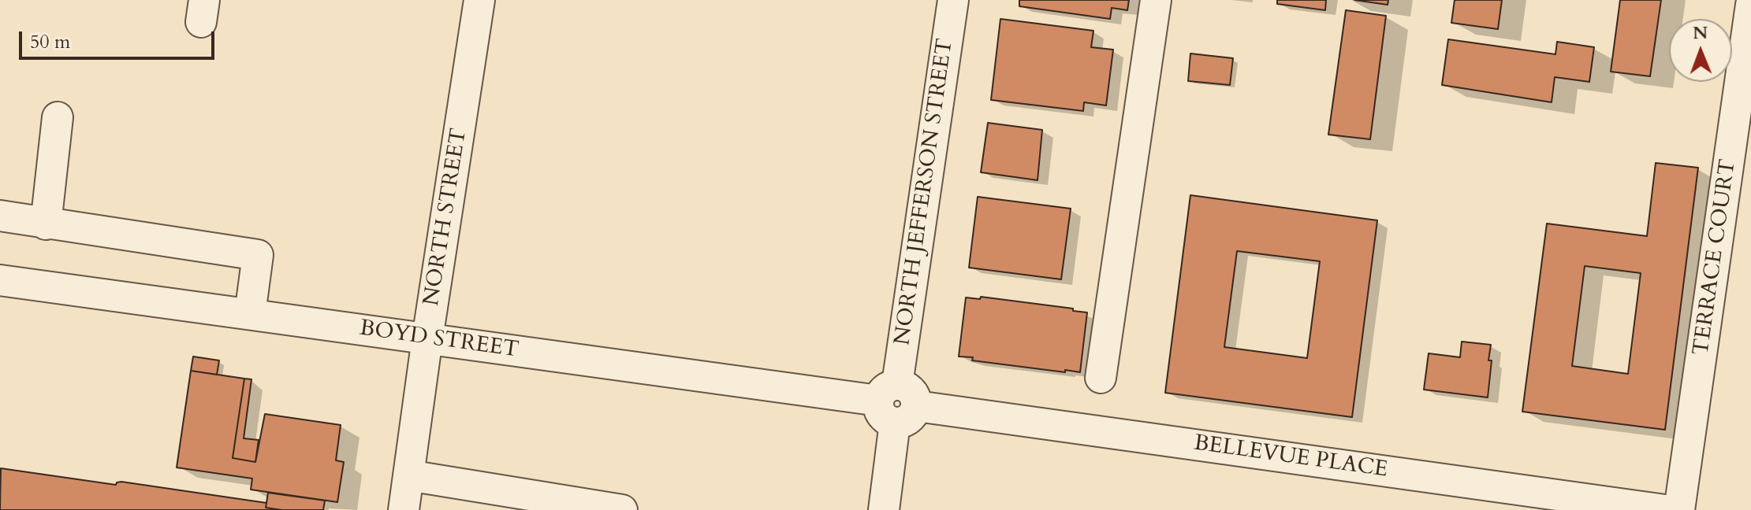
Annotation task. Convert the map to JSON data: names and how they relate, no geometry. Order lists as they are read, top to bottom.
{
  "streets": {
    "street": [
      "NORTH JEFFERSON STREET",
      "NORTH STREET",
      "TERRACE COURT",
      "BOYD STREET",
      "BELLEVUE PLACE"
    ]
  },
  "crossings": [
    ["NORTH JEFFERSON STREET", "BOYD STREET"],
    ["NORTH JEFFERSON STREET", "BELLEVUE PLACE"],
    ["NORTH STREET", "BOYD STREET"],
    ["BOYD STREET", "BELLEVUE PLACE"]
  ],
  "scale_bar": "50 m",
  "north": "top"
}
